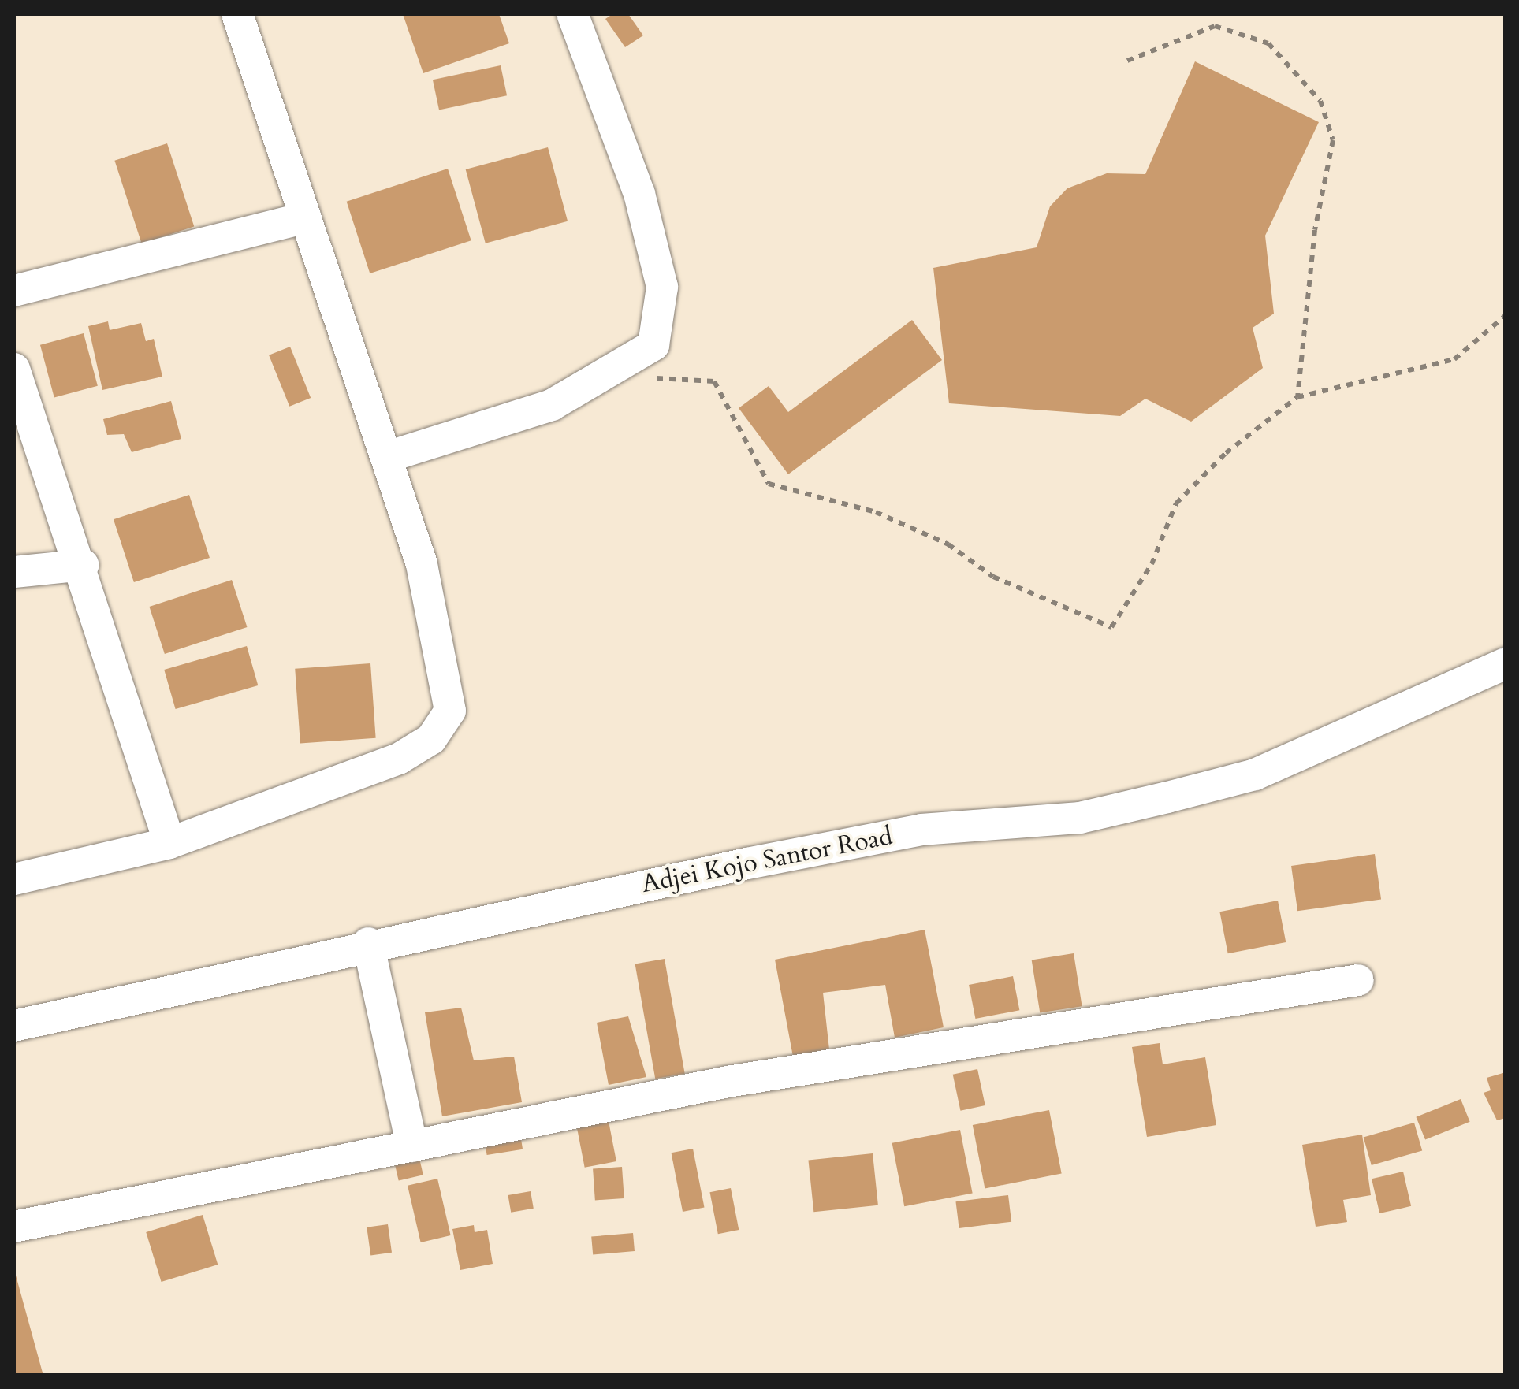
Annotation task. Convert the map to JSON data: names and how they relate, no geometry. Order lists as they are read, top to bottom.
{
  "streets": {
    "street": ["Adjei Kojo Santor Road"]
  }
}
